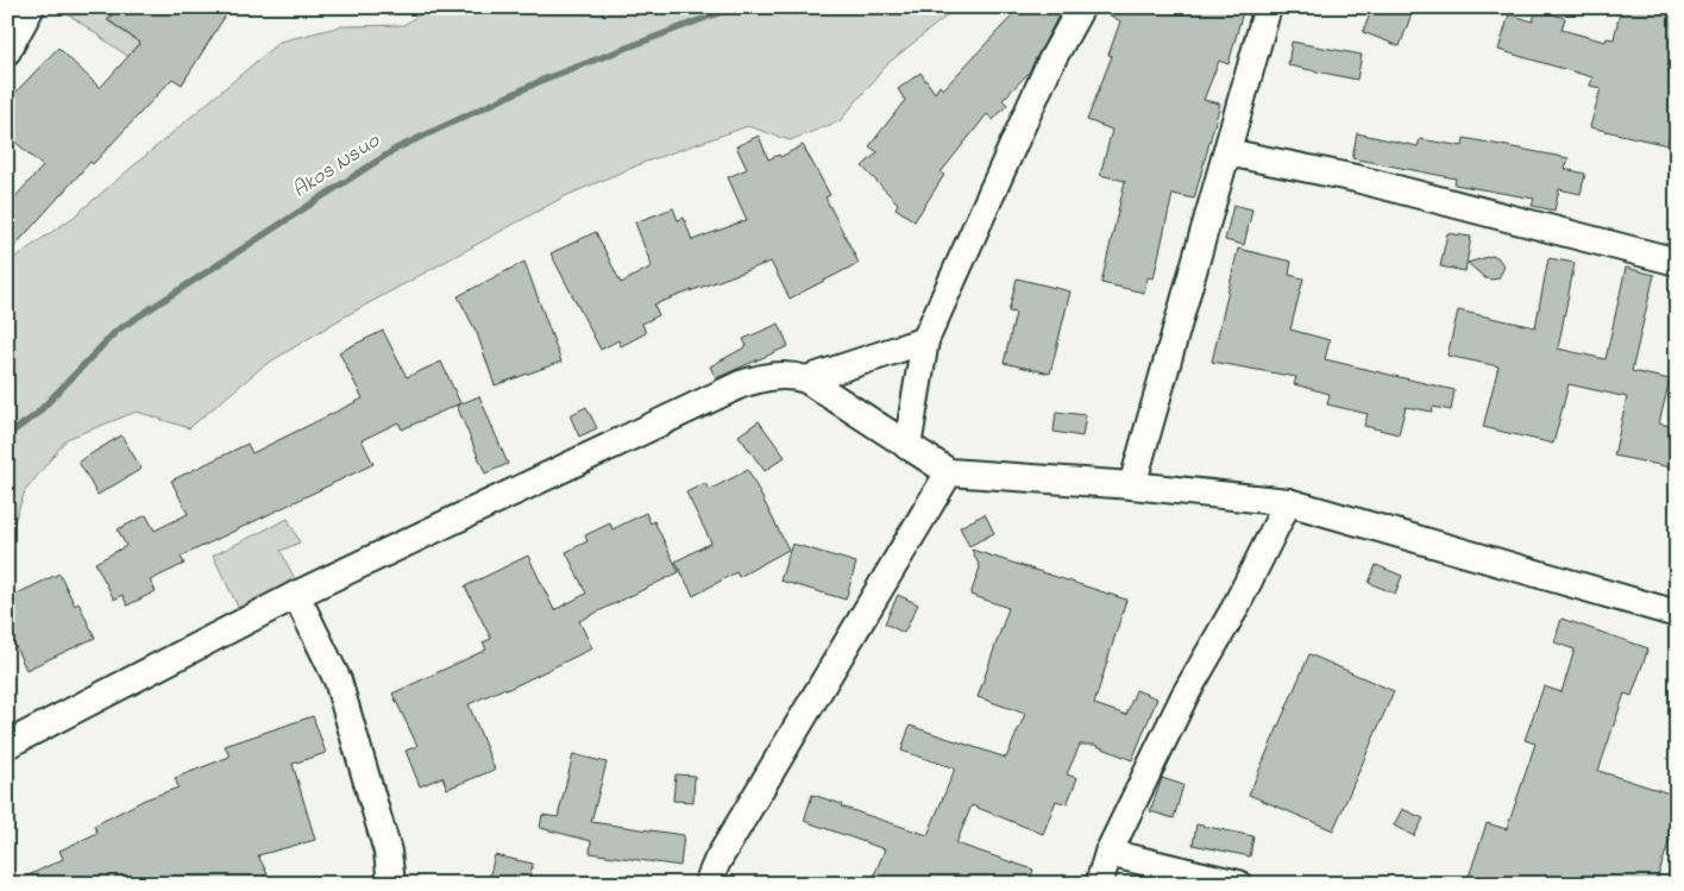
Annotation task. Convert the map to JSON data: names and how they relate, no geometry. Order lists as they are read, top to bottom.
{
  "water": ["Akos Nsuo"]
}
